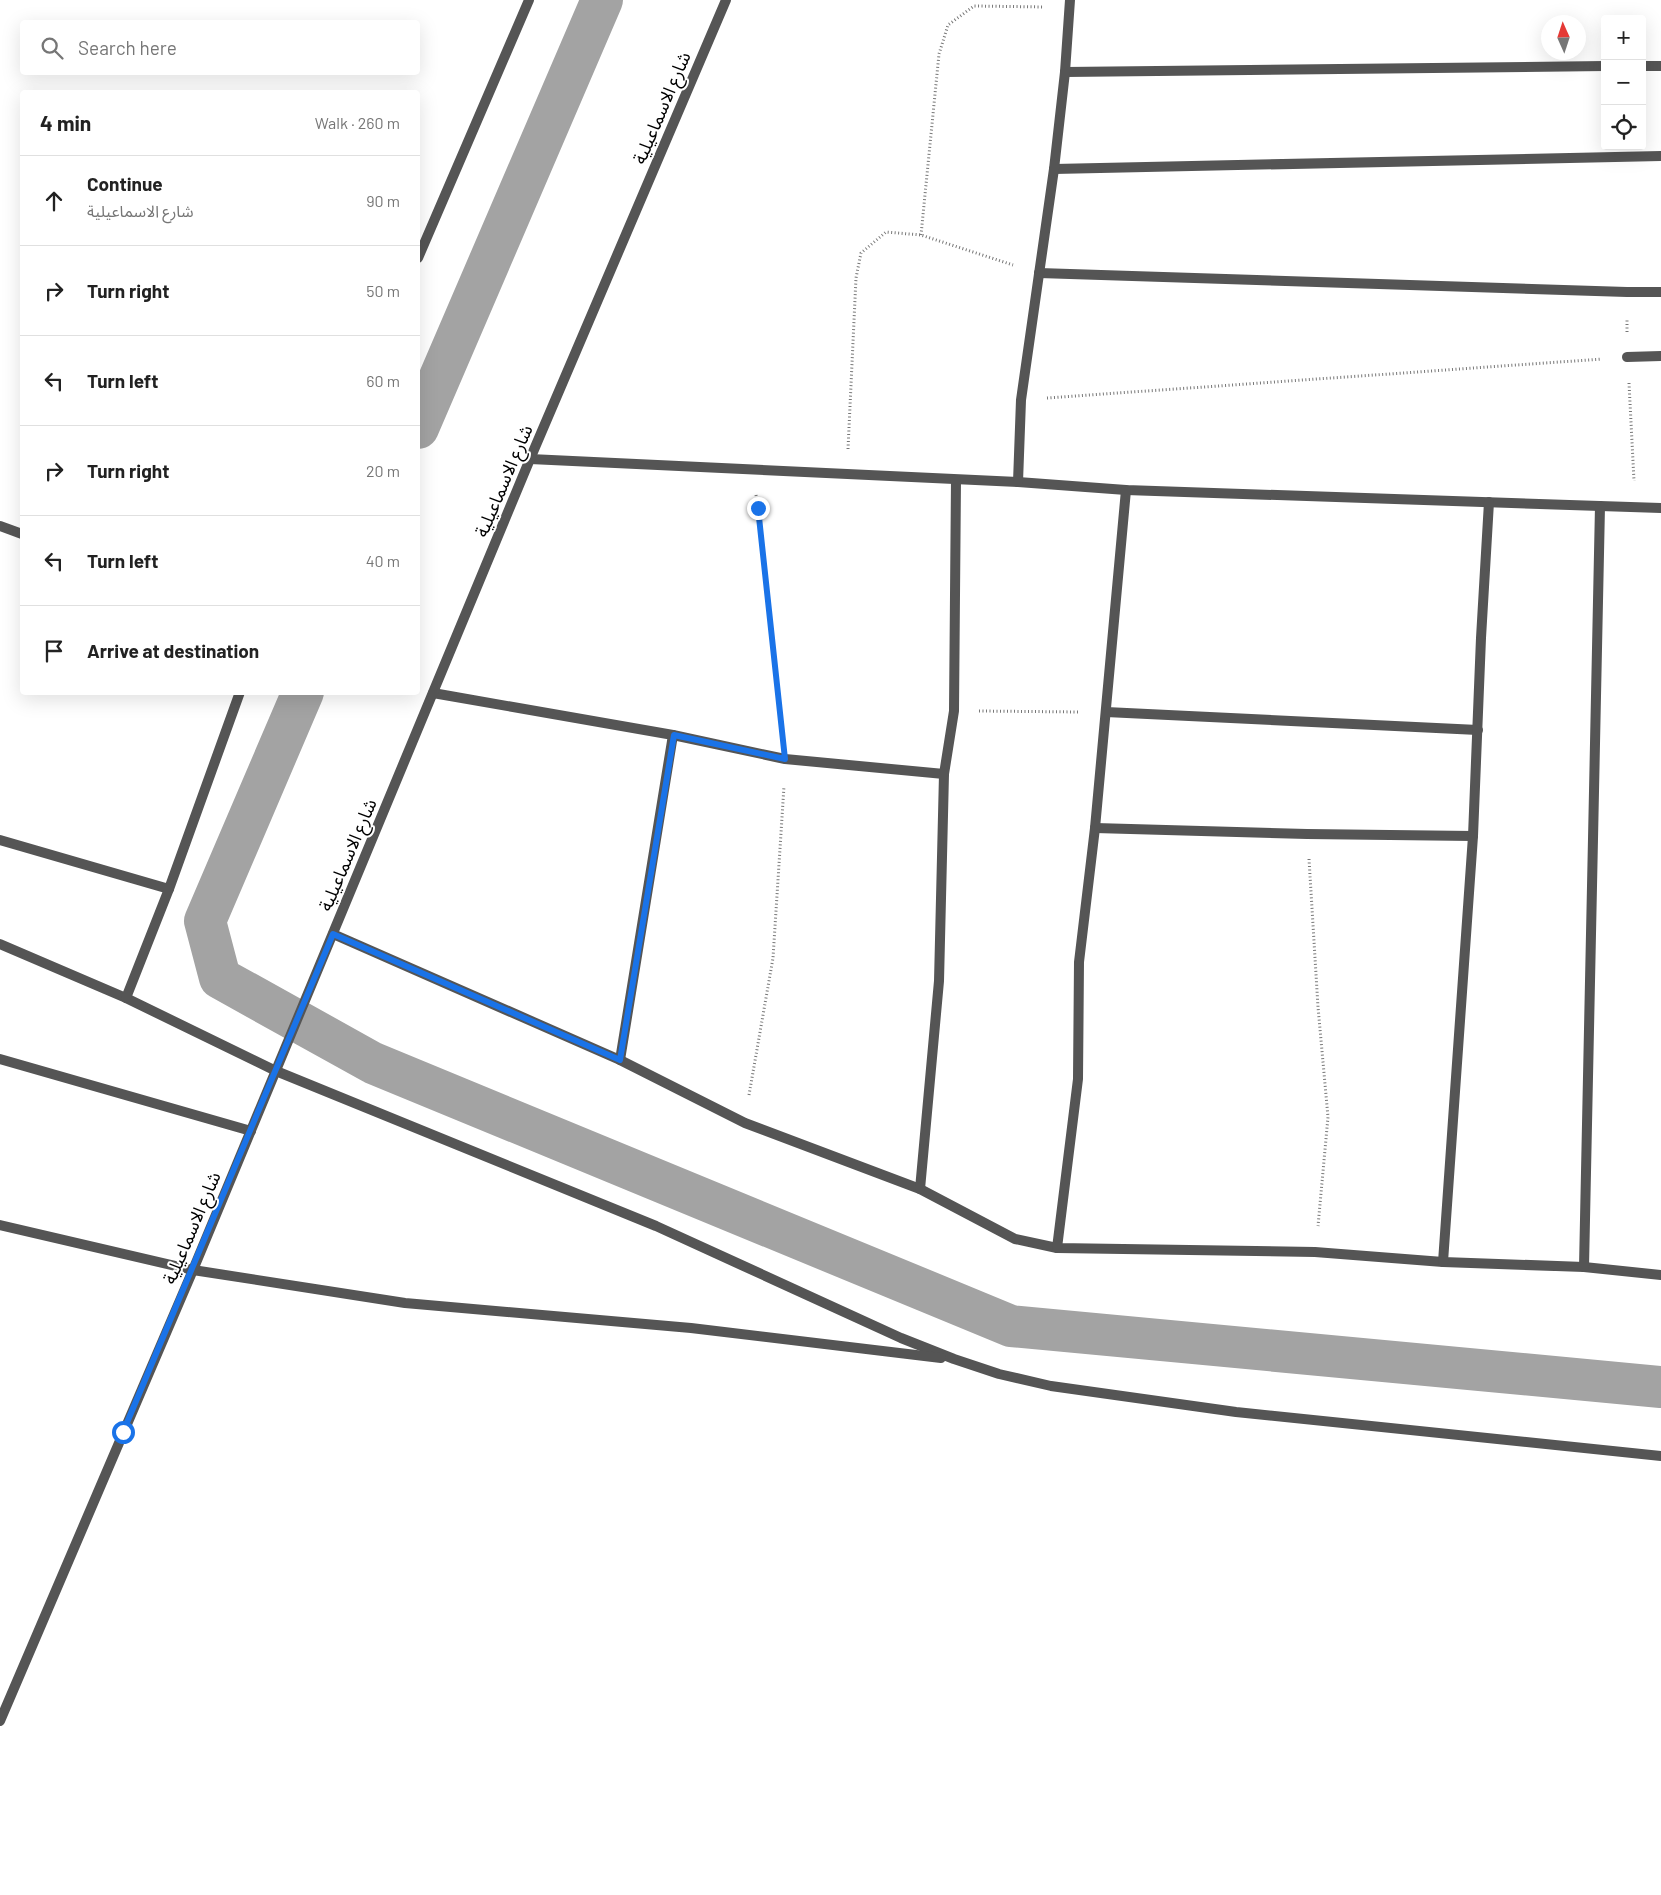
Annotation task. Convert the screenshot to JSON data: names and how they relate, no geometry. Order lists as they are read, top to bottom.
{
  "streets": {
    "street": ["شارع الاسماعيلية"]
  },
  "north": "top",
  "page": {
    "map_buttons": ["+", "−"],
    "search": "Search here",
    "heading": ["4 min", "Walk · 260 m"],
    "list": [
      ["Continue", "شارع الاسماعيلية", "90 m"],
      ["Turn right", "50 m"],
      ["Turn left", "60 m"],
      ["Turn right", "20 m"],
      ["Turn left", "40 m"],
      "Arrive at destination"
    ]
  }
}
